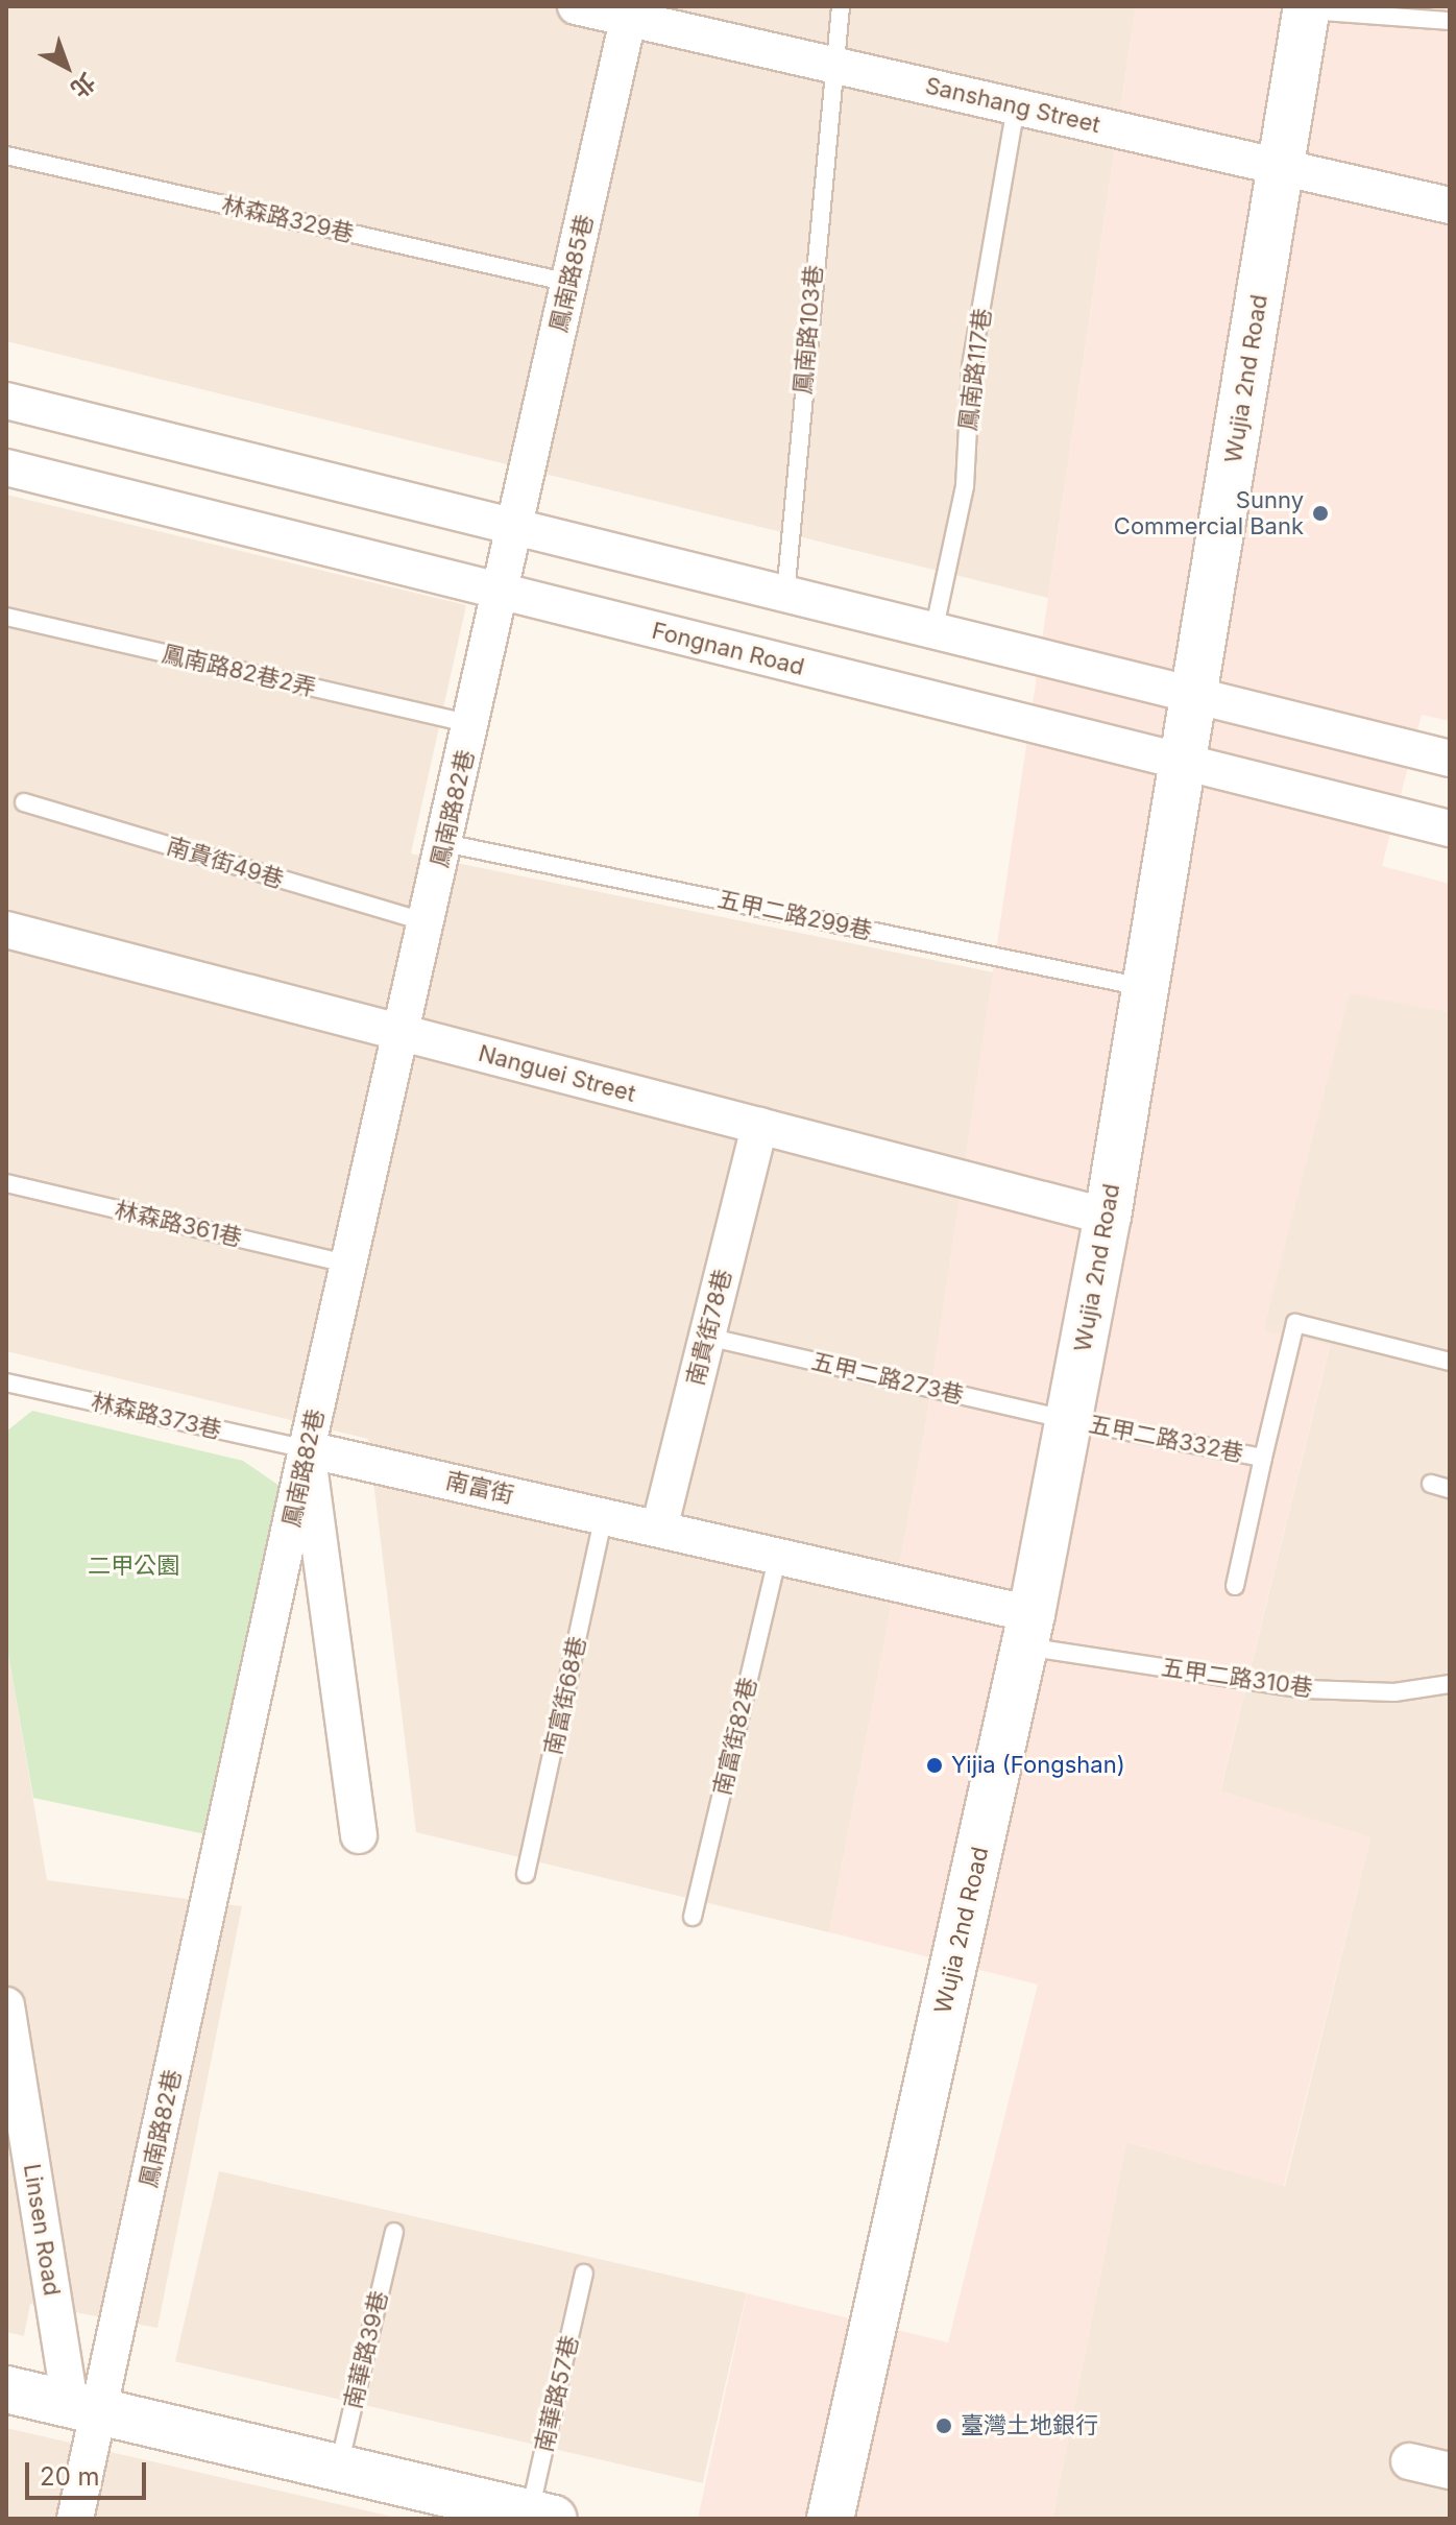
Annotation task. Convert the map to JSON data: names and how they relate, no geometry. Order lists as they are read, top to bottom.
{
  "streets": {
    "main road": ["Wujia 2nd Road"],
    "street": [
      "Sanshang Street",
      "鳳南路85巷",
      "Fongnan Road",
      "鳳南路82巷",
      "Nanguei Street",
      "南貴街78巷",
      "南富街",
      "Linsen Road"
    ],
    "lane": [
      "林森路329巷",
      "鳳南路103巷",
      "鳳南路117巷",
      "鳳南路82巷2弄",
      "南貴街49巷",
      "五甲二路299巷",
      "林森路361巷",
      "五甲二路273巷",
      "林森路373巷",
      "五甲二路332巷",
      "五甲二路310巷",
      "南富街68巷",
      "南富街82巷",
      "南華路39巷",
      "南華路57巷"
    ]
  },
  "crossings": [
    ["Sanshang Street", "鳳南路85巷"],
    ["Sanshang Street", "鳳南路103巷"],
    ["Sanshang Street", "鳳南路117巷"],
    ["Sanshang Street", "Wujia 2nd Road"],
    ["林森路329巷", "鳳南路85巷"],
    ["鳳南路85巷", "鳳南路82巷"],
    ["Wujia 2nd Road", "Fongnan Road"],
    ["Wujia 2nd Road", "五甲二路299巷"],
    ["Wujia 2nd Road", "Nanguei Street"],
    ["Wujia 2nd Road", "五甲二路273巷"],
    ["Wujia 2nd Road", "五甲二路332巷"],
    ["Wujia 2nd Road", "南富街"],
    ["Wujia 2nd Road", "五甲二路310巷"],
    ["Fongnan Road", "鳳南路82巷"],
    ["鳳南路82巷2弄", "鳳南路82巷"],
    ["鳳南路82巷", "南貴街49巷"],
    ["鳳南路82巷", "五甲二路299巷"],
    ["鳳南路82巷", "Nanguei Street"],
    ["鳳南路82巷", "林森路361巷"],
    ["鳳南路82巷", "林森路373巷"],
    ["鳳南路82巷", "南富街"],
    ["鳳南路82巷", "Linsen Road"],
    ["Nanguei Street", "南貴街78巷"],
    ["南貴街78巷", "五甲二路273巷"],
    ["南貴街78巷", "南富街"],
    ["五甲二路273巷", "五甲二路332巷"],
    ["林森路373巷", "南富街"],
    ["南富街", "五甲二路310巷"],
    ["南富街", "南富街68巷"],
    ["南富街", "南富街82巷"]
  ],
  "parks": ["二甲公園"],
  "places": ["Sunny Commercial Bank", "Yijia (Fongshan)", "臺灣土地銀行"],
  "scale_bar": "20 m",
  "north": "bottom right"
}
